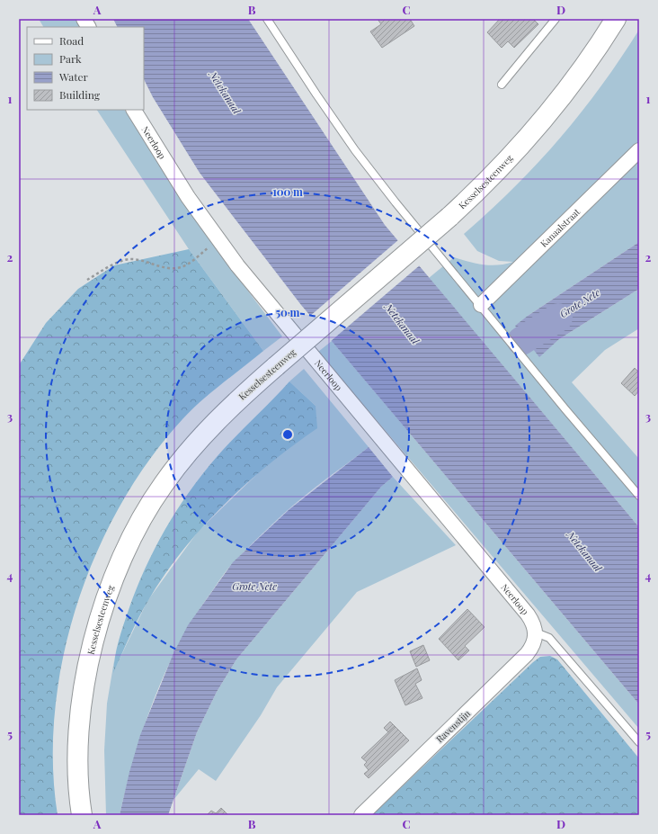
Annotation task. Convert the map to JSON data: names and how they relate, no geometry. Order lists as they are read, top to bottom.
{
  "streets": {
    "main road": ["Kesselsesteenweg"],
    "street": ["Neerloop", "Kanaalstraat", "Ravenstijn"]
  },
  "crossings": [
    ["Neerloop", "Ravenstijn"]
  ],
  "water": ["Netekanaal", "Grote Nete"],
  "legend": [
    "Road",
    "Park",
    "Water",
    "Building"
  ],
  "grid": {
    "columns": [
      "A",
      "B",
      "C",
      "D"
    ],
    "rows": [
      "1",
      "2",
      "3",
      "4",
      "5"
    ]
  },
  "rings": ["100 m", "50 m"]
}
